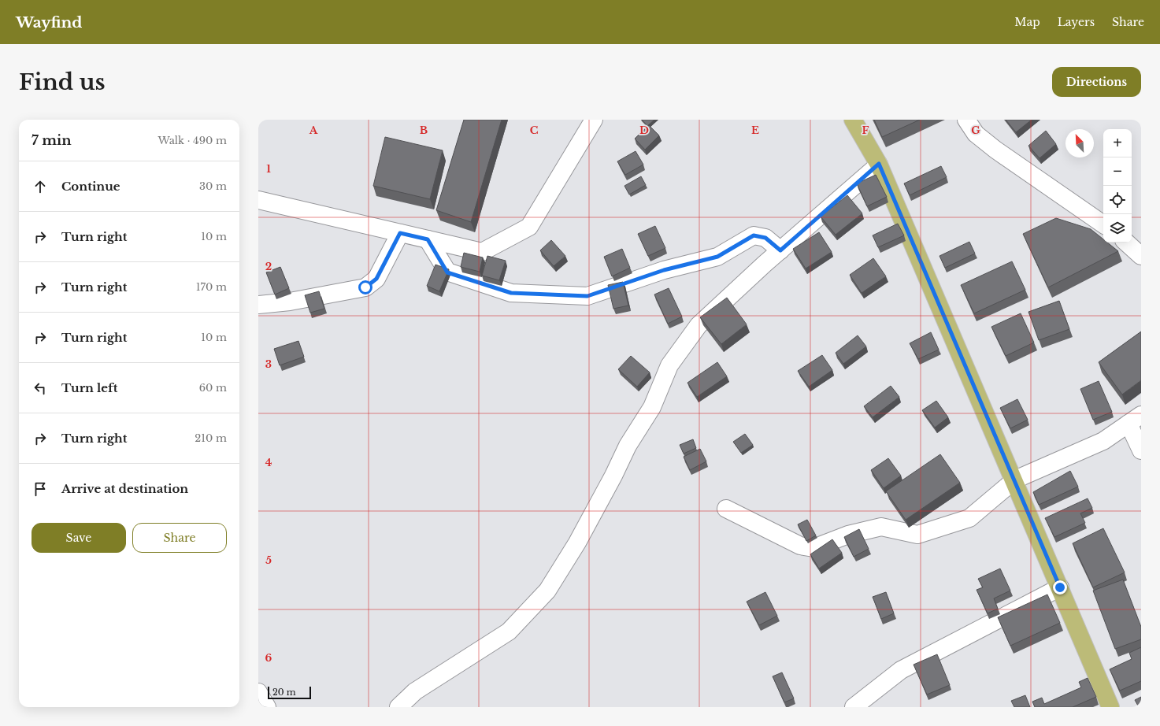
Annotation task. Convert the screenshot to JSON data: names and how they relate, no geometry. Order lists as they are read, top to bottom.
{
  "scale_bar": "20 m",
  "north": "top left",
  "page": {
    "header": "Wayfind",
    "nav": ["Map", "Layers", "Share"],
    "buttons": [
      "Directions",
      ["Save", "Share"]
    ],
    "title": "Find us",
    "heading": ["7 min", "Walk · 490 m"],
    "map_buttons": ["+", "−"],
    "list": [
      ["Continue", "30 m"],
      ["Turn right", "10 m"],
      ["Turn right", "170 m"],
      ["Turn right", "10 m"],
      ["Turn left", "60 m"],
      ["Turn right", "210 m"],
      "Arrive at destination"
    ],
    "scale": "20 m"
  },
  "grid": {
    "columns": [
      "A",
      "B",
      "C",
      "D",
      "E",
      "F",
      "G"
    ],
    "rows": [
      "1",
      "2",
      "3",
      "4",
      "5",
      "6"
    ]
  }
}
